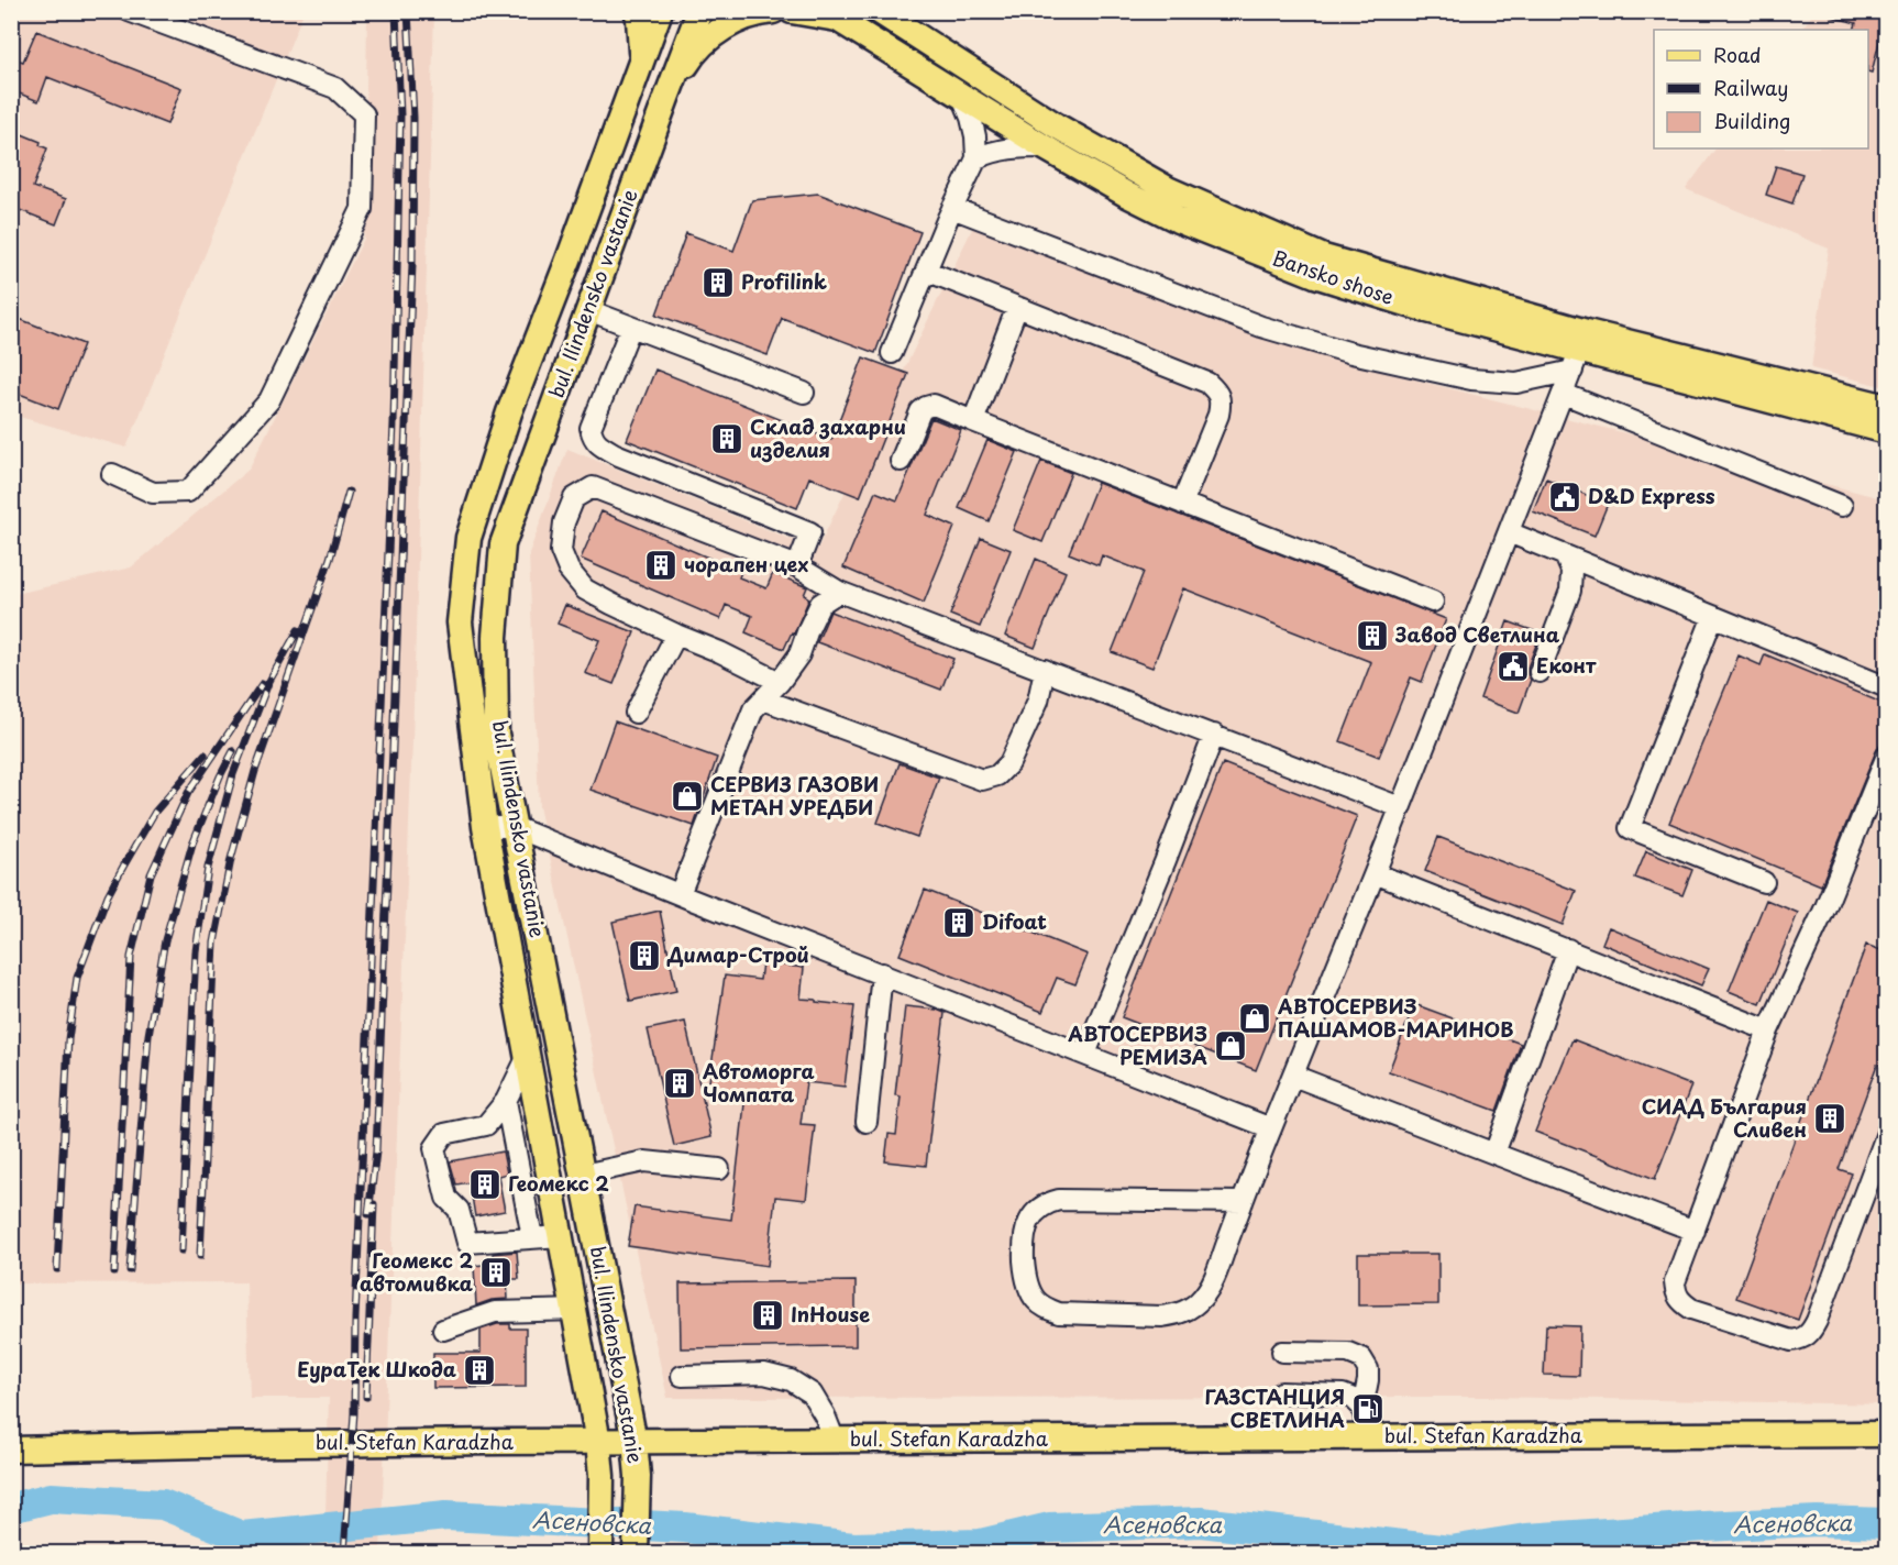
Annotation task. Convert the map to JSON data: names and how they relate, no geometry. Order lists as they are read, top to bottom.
{
  "streets": {
    "main road": ["Bansko shose", "bul. Ilindensko vastanie", "bul. Stefan Karadzha"]
  },
  "crossings": [
    ["bul. Ilindensko vastanie", "bul. Stefan Karadzha"]
  ],
  "water": ["Асеновска"],
  "places": {
    "building": [
      "Profilink",
      "Склад захарни изделия",
      "чорапен цех",
      "Завод Светлина",
      "Difoat",
      "Димар-Строй",
      "Автоморга Чомпата",
      "СИАД България Сливен",
      "Геомекс 2",
      "Геомекс 2 автомивка",
      "InHouse",
      "ЕураТек Шкода"
    ],
    "public building": ["D&D Express", "Еконт"],
    "shop": ["СЕРВИЗ ГАЗОВИ МЕТАН УРЕДБИ", "АВТОСЕРВИЗ ПАШАМОВ-МАРИНОВ", "АВТОСЕРВИЗ РЕМИЗА"],
    "fuel station": ["ГАЗСТАНЦИЯ СВЕТЛИНА"]
  },
  "legend": ["Road", "Railway", "Building"]
}
